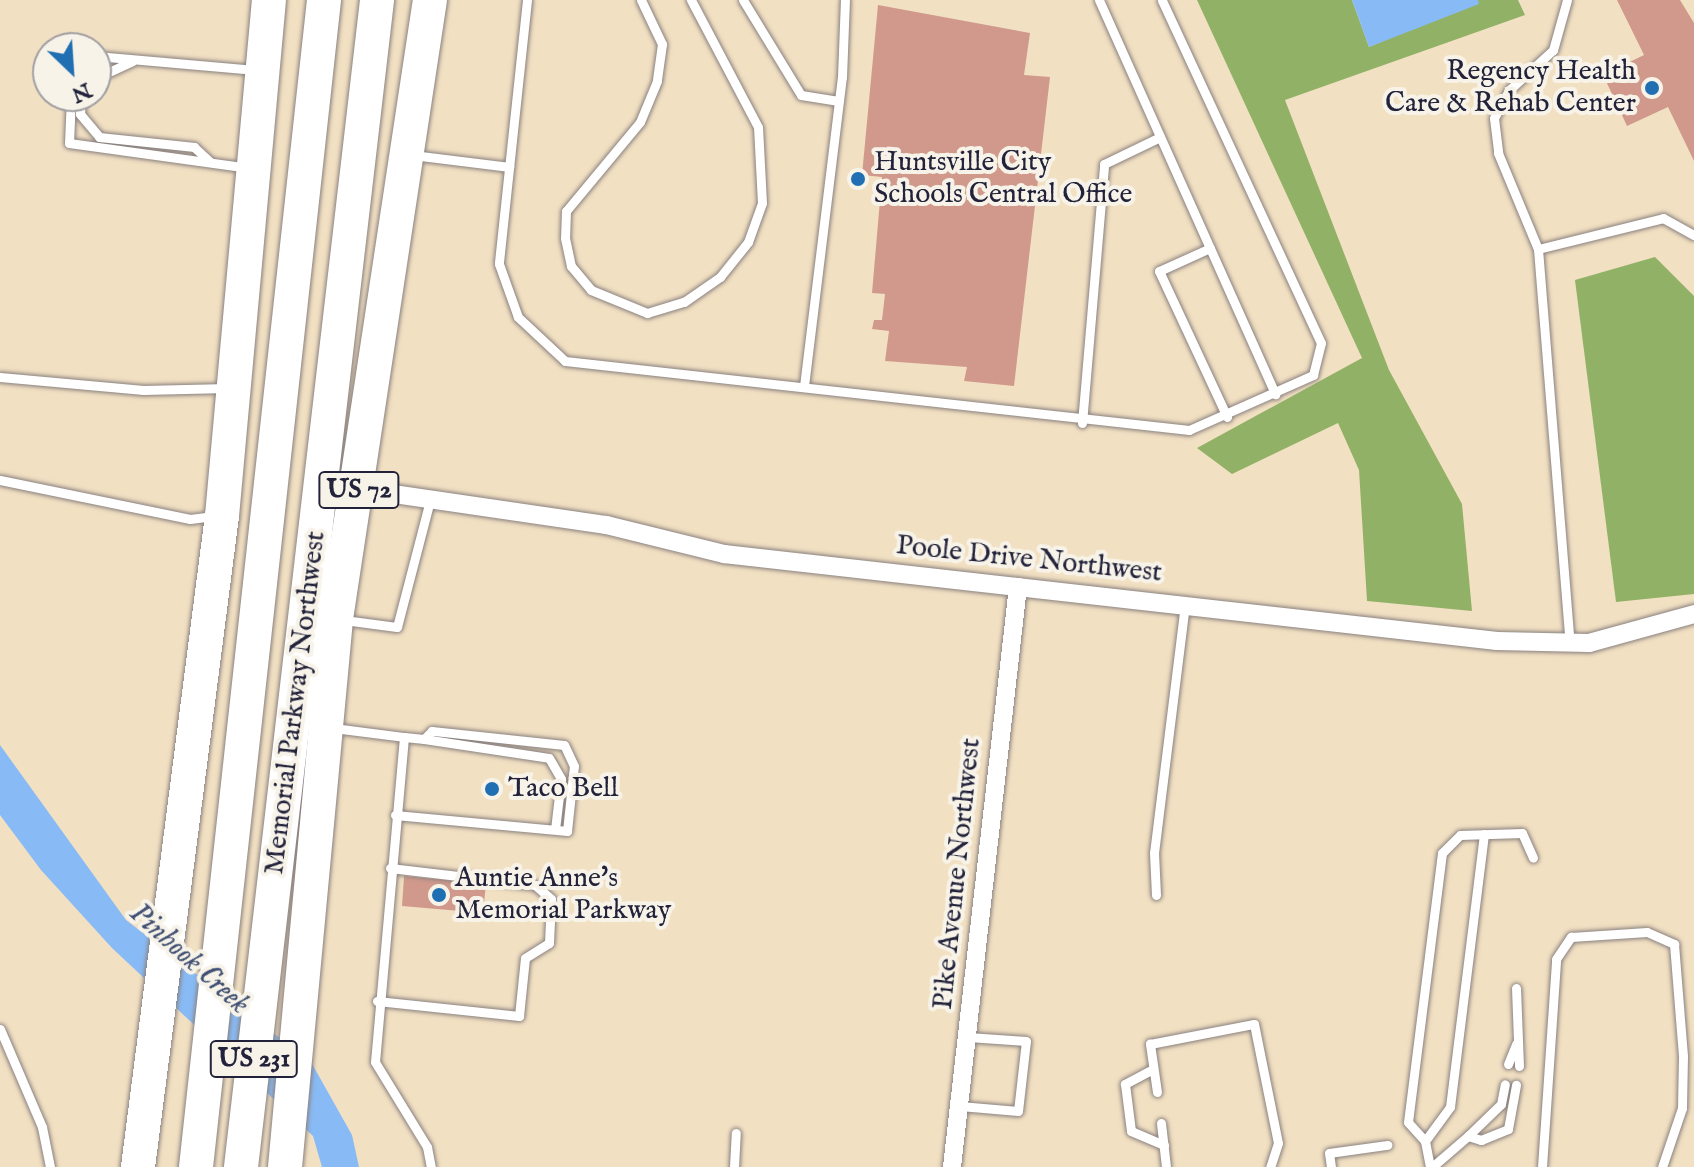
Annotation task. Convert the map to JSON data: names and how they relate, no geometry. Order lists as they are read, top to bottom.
{
  "streets": {
    "highway": ["US 72", "Memorial Parkway Northwest", "US 231"],
    "street": ["Poole Drive Northwest", "Pike Avenue Northwest"]
  },
  "crossings": [
    ["US 72", "Poole Drive Northwest"],
    ["Poole Drive Northwest", "Pike Avenue Northwest"]
  ],
  "water": ["Pinhook Creek"],
  "places": [
    "Regency Health Care & Rehab Center",
    "Huntsville City Schools Central Office",
    "Taco Bell",
    "Auntie Anne's Memorial Parkway"
  ],
  "north": "bottom right"
}
